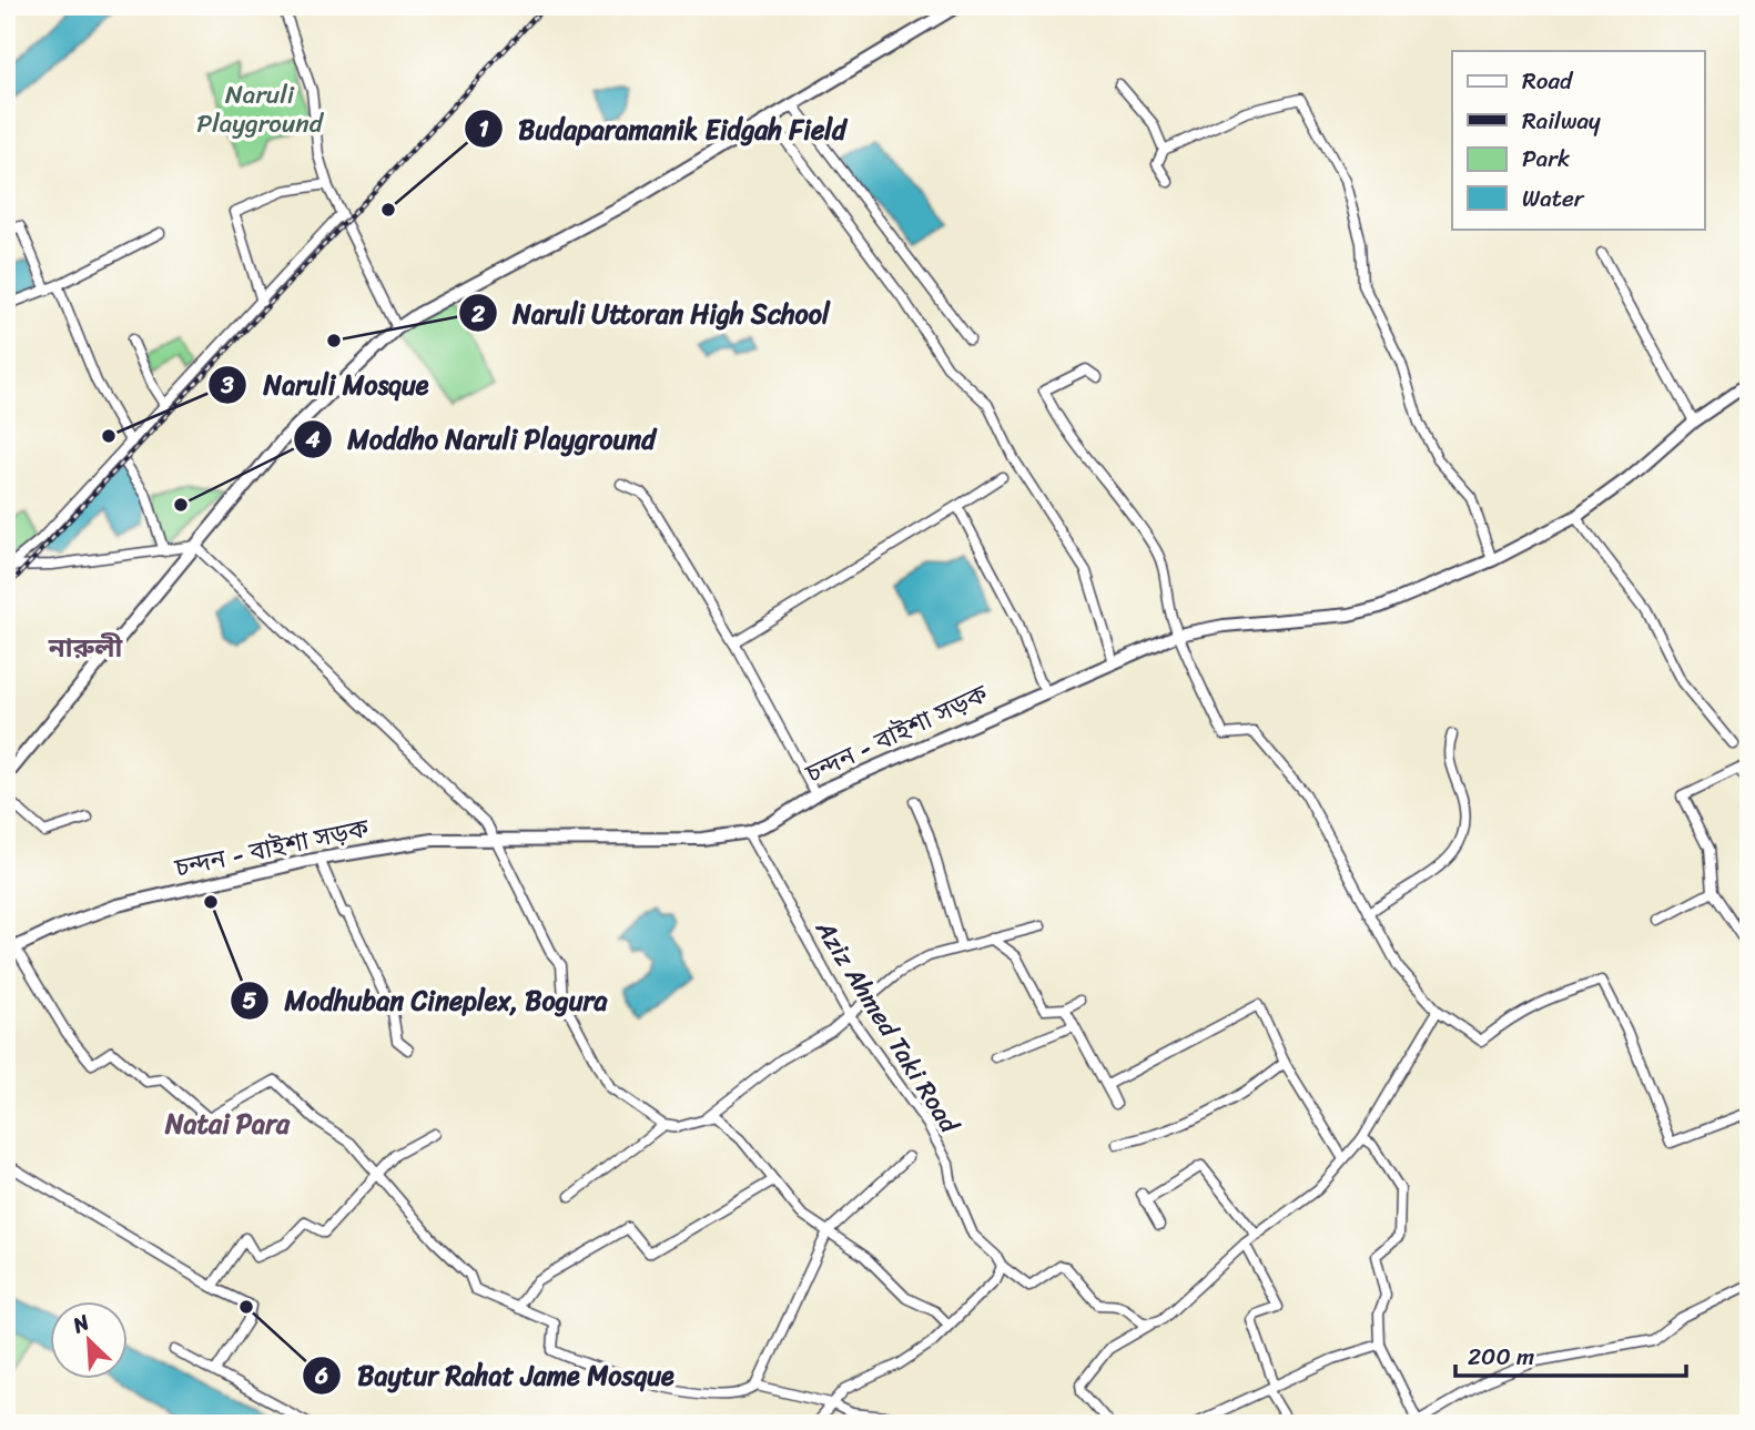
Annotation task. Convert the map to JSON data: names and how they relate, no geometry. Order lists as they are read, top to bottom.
{
  "streets": {
    "main road": ["চন্দন - বাইশা সড়ক"],
    "street": ["Aziz Ahmed Taki Road"]
  },
  "crossings": [
    ["চন্দন - বাইশা সড়ক", "Aziz Ahmed Taki Road"]
  ],
  "districts": ["নারুলী", "Natai Para"],
  "parks": ["Naruli Playground"],
  "places": [
    "Budaparamanik Eidgah Field",
    "Naruli Uttoran High School",
    "Naruli Mosque",
    "Moddho Naruli Playground",
    "Modhuban Cineplex, Bogura",
    "Baytur Rahat Jame Mosque"
  ],
  "legend": [
    "Road",
    "Railway",
    "Park",
    "Water"
  ],
  "scale_bar": "200 m",
  "north": "top left"
}
